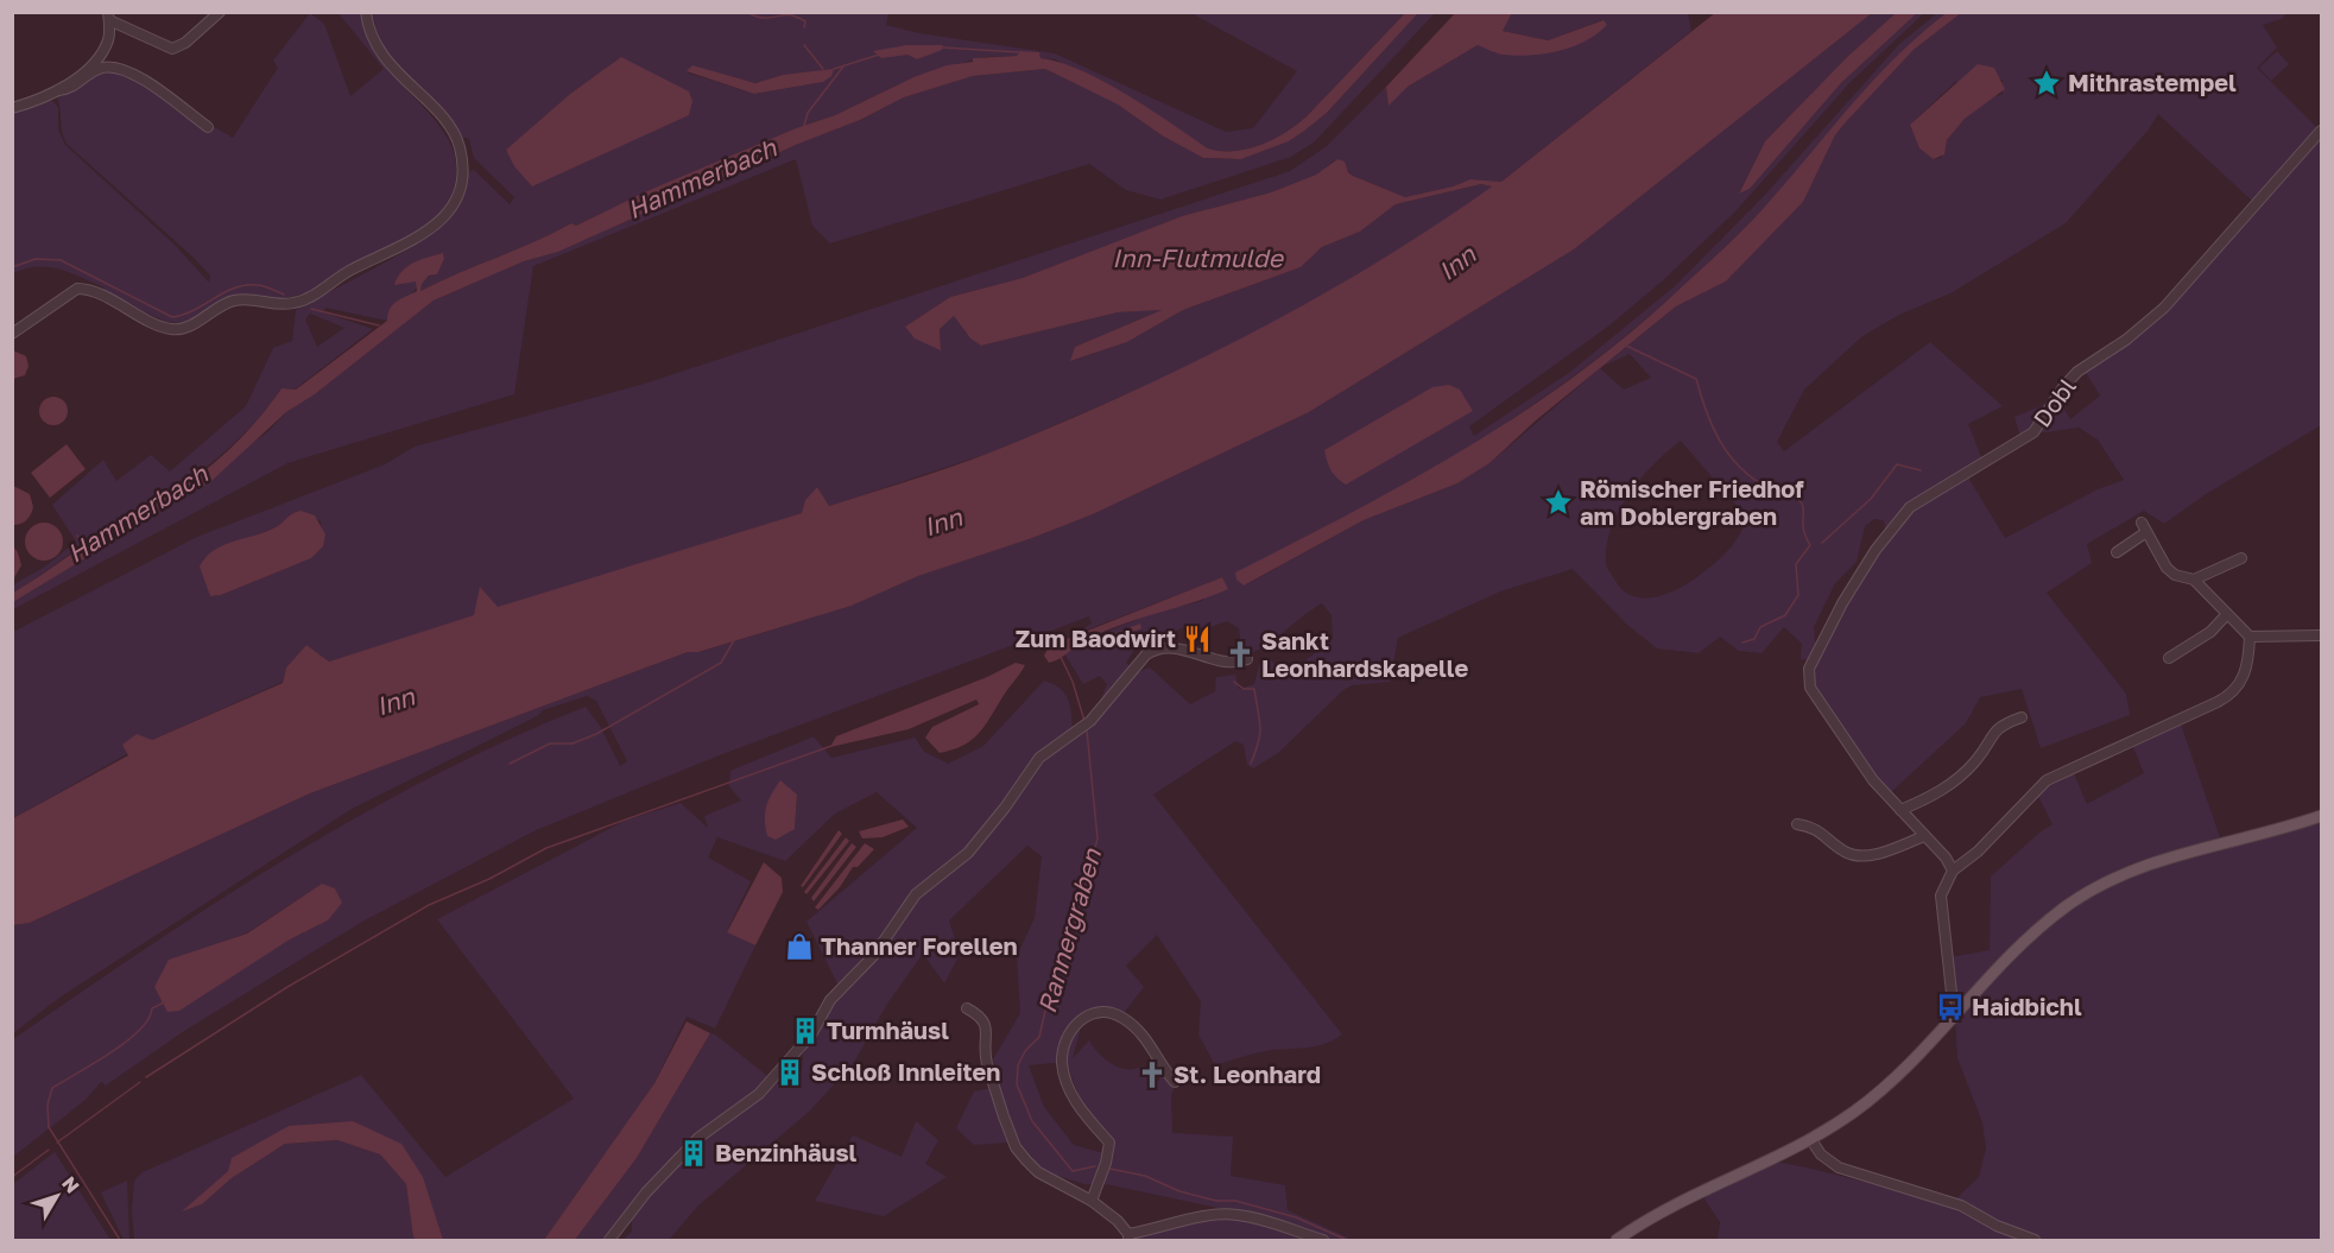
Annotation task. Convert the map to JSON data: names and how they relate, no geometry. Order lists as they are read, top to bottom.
{
  "streets": {
    "street": ["Dobl"]
  },
  "water": [
    "Hammerbach",
    "Inn-Flutmulde",
    "Inn",
    "Rannergraben"
  ],
  "places": {
    "place": ["Mithrastempel", "Römischer Friedhof am Doblergraben"],
    "restaurant": ["Zum Baodwirt"],
    "church": ["Sankt Leonhardskapelle", "St. Leonhard"],
    "shop": ["Thanner Forellen"],
    "bus stop": ["Haidbichl"],
    "building": ["Turmhäusl", "Schloß Innleiten", "Benzinhäusl"]
  },
  "north": "top right"
}
